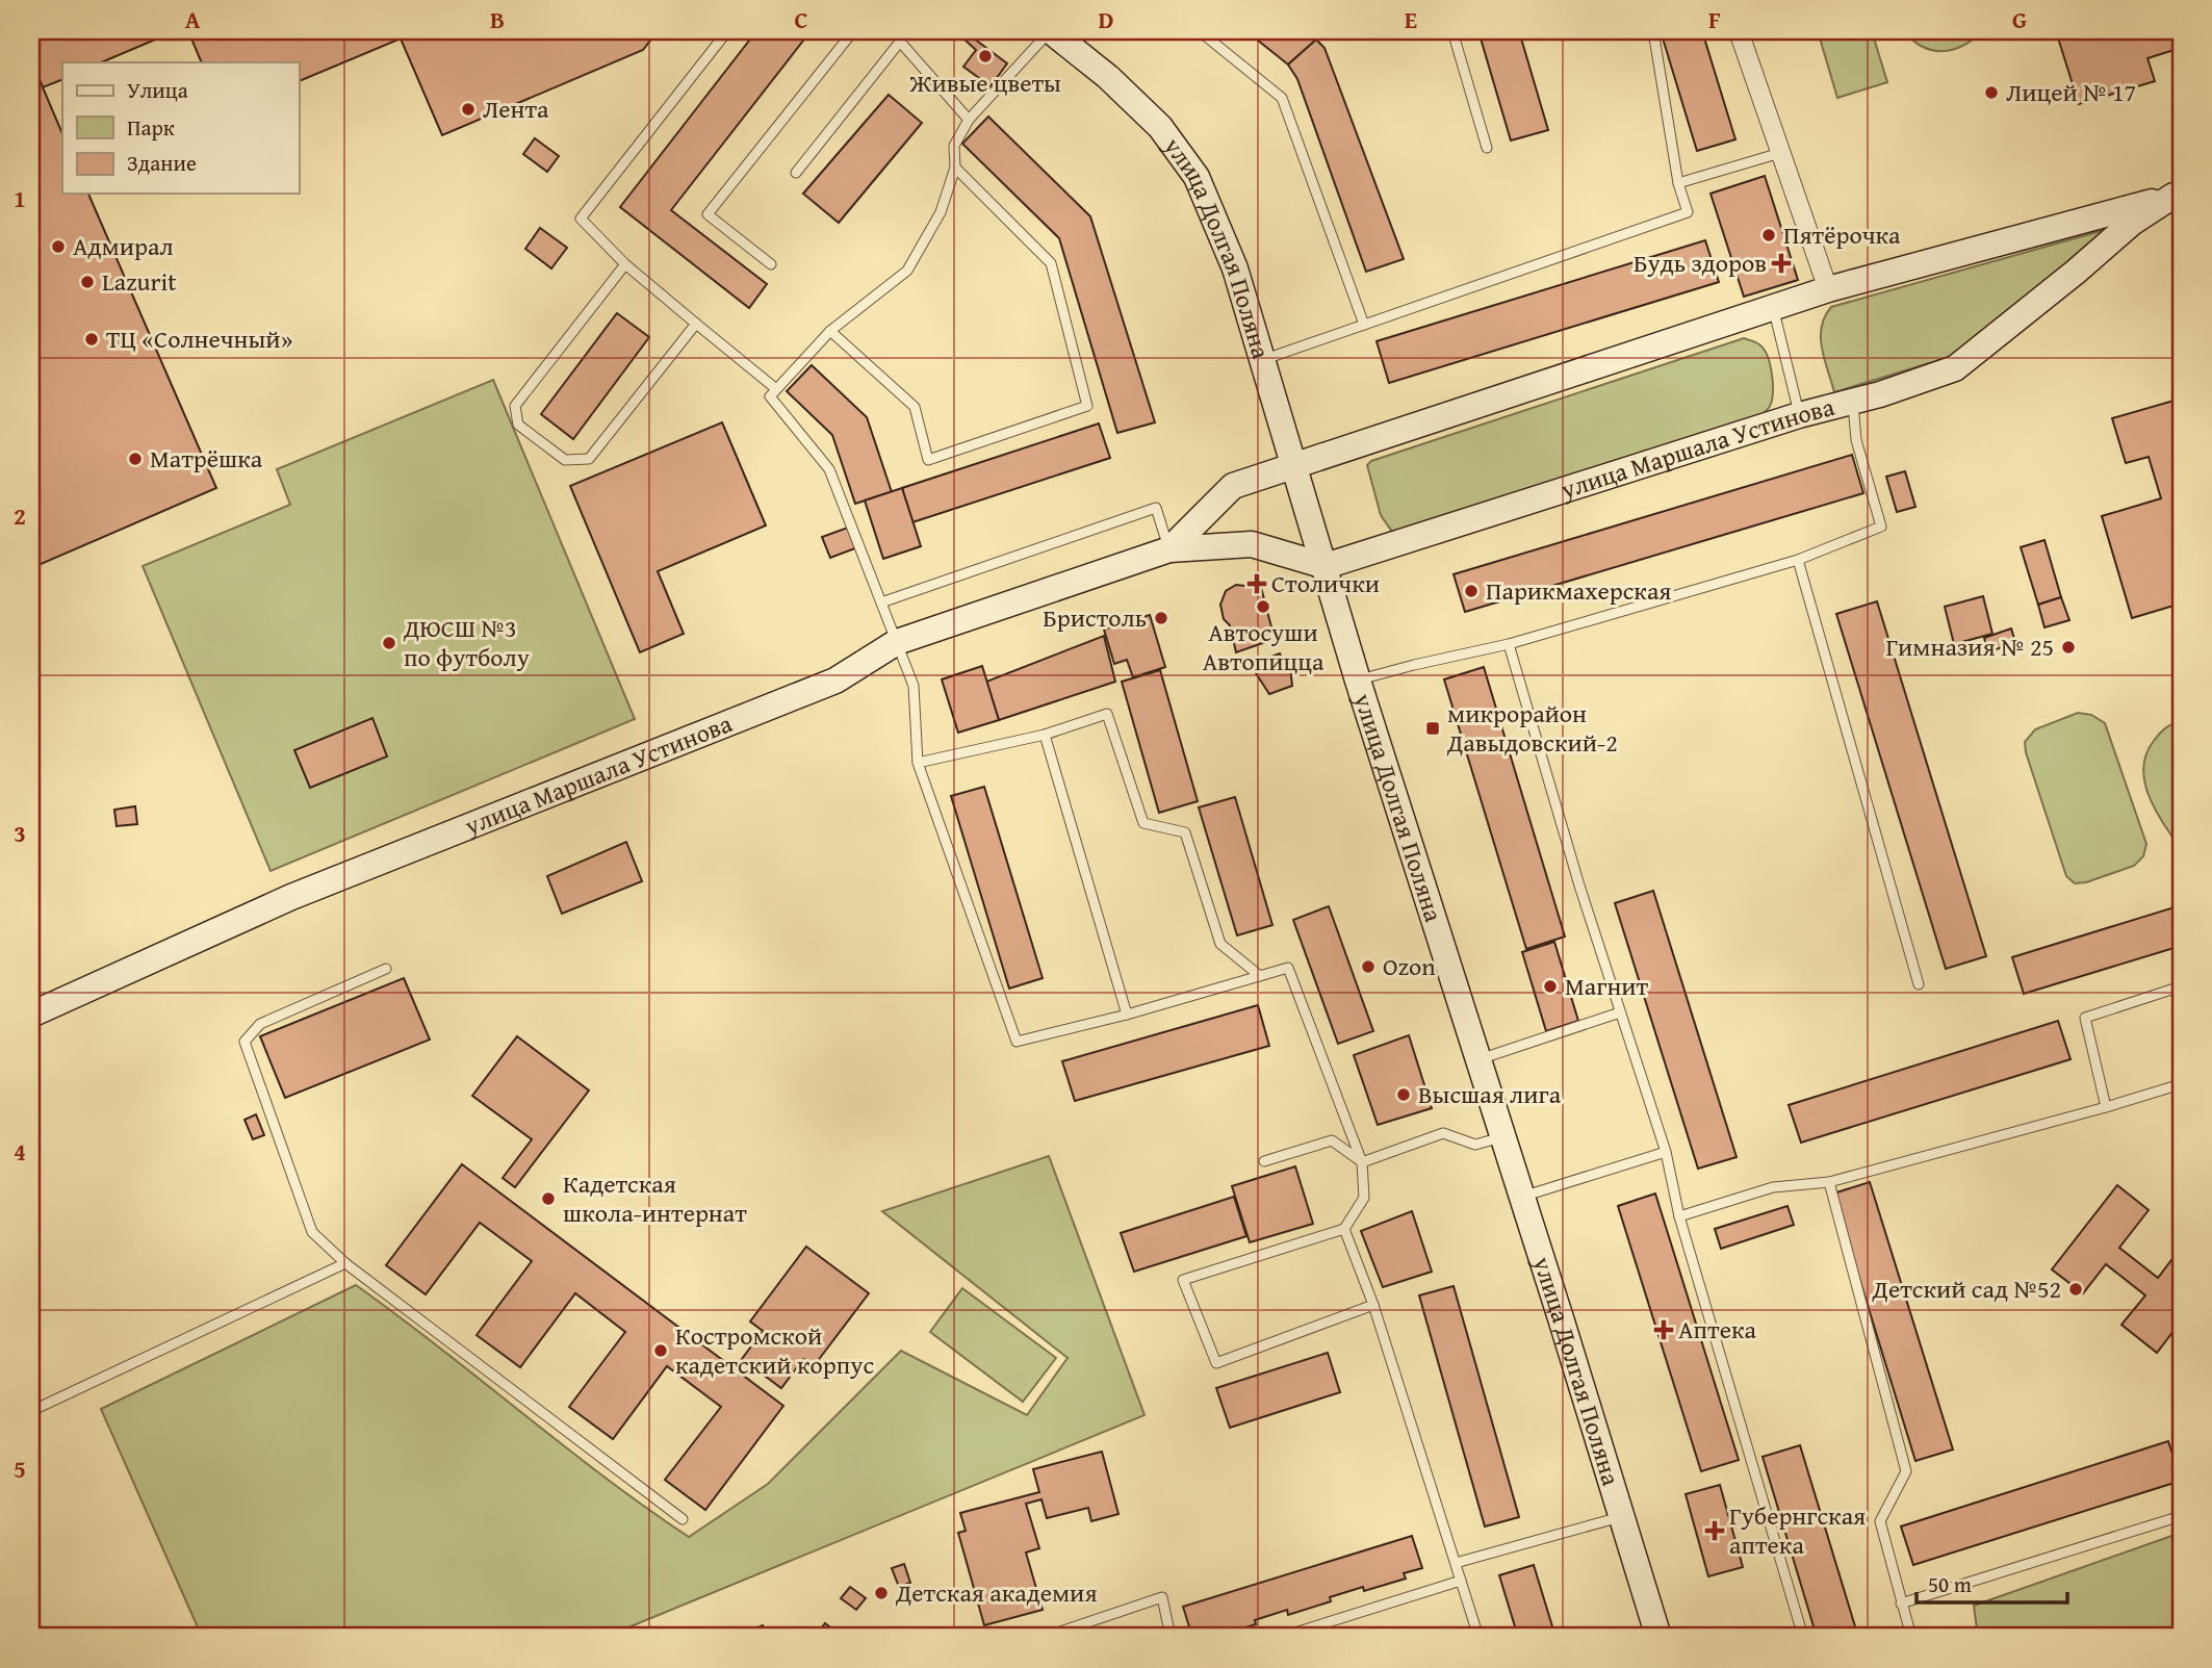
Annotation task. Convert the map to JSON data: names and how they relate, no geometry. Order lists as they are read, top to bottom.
{
  "streets": {
    "street": ["улица Долгая Поляна", "улица Маршала Устинова"]
  },
  "crossings": [
    ["улица Долгая Поляна", "улица Маршала Устинова"]
  ],
  "places": {
    "other": [
      "Живые цветы",
      "Лицей № 17",
      "Лента",
      "Пятёрочка",
      "Адмирал",
      "Lazurit",
      "ТЦ «Солнечный»",
      "Матрёшка",
      "Парикмахерская",
      "Автосуши Автопицца",
      "Бристоль",
      "ДЮСШ №3 по футболу",
      "Гимназия № 25",
      "Ozon",
      "Магнит",
      "Высшая лига",
      "Кадетская школа-интернат",
      "Детский сад №52",
      "Костромской кадетский корпус",
      "Детская академия"
    ],
    "health": [
      "Будь здоров",
      "Столички",
      "Аптека",
      "Губернгская аптека"
    ],
    "transit": ["микрорайон Давыдовский-2"]
  },
  "legend": ["Улица", "Парк", "Здание"],
  "scale_bar": "50 m",
  "grid": {
    "columns": [
      "A",
      "B",
      "C",
      "D",
      "E",
      "F",
      "G"
    ],
    "rows": [
      "1",
      "2",
      "3",
      "4",
      "5"
    ]
  }
}
